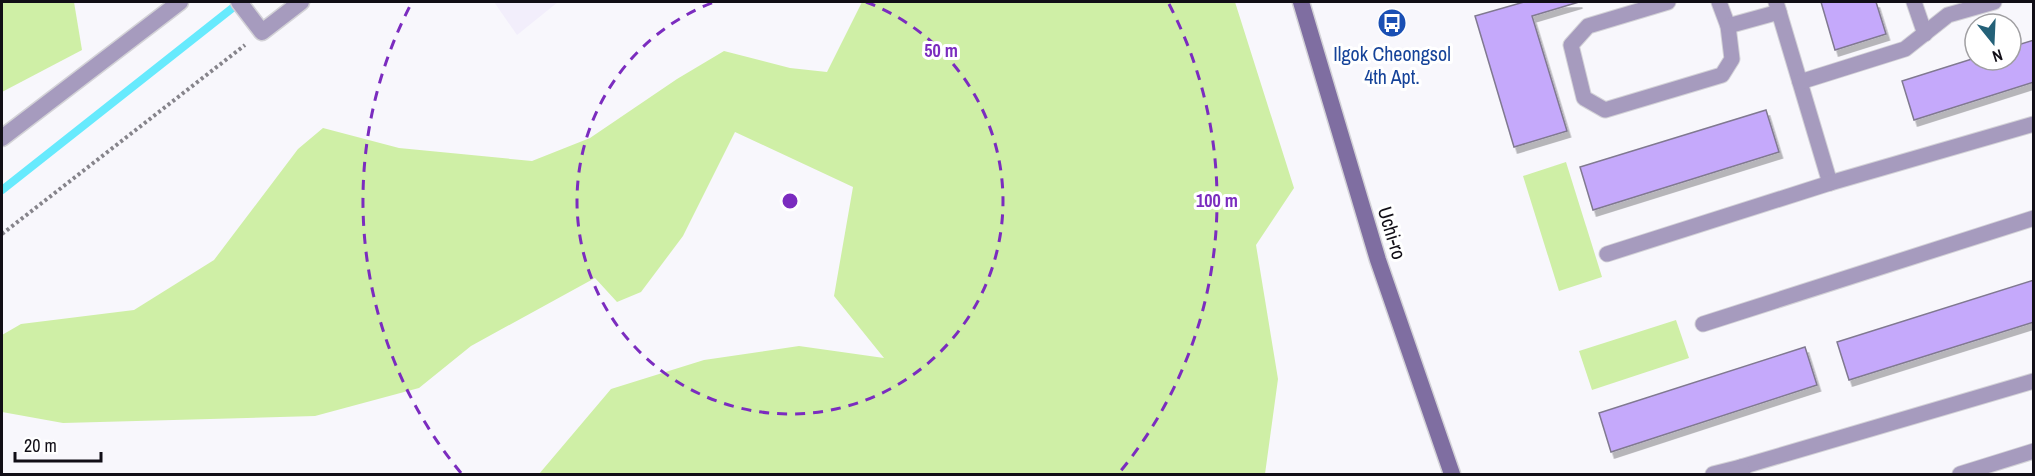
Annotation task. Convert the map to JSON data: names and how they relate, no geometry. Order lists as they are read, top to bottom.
{
  "streets": {
    "main road": ["Uchi-ro"]
  },
  "places": {
    "bus stop": ["Ilgok Cheongsol 4th Apt."]
  },
  "scale_bar": "20 m",
  "north": "bottom",
  "rings": ["50 m", "100 m"]
}
